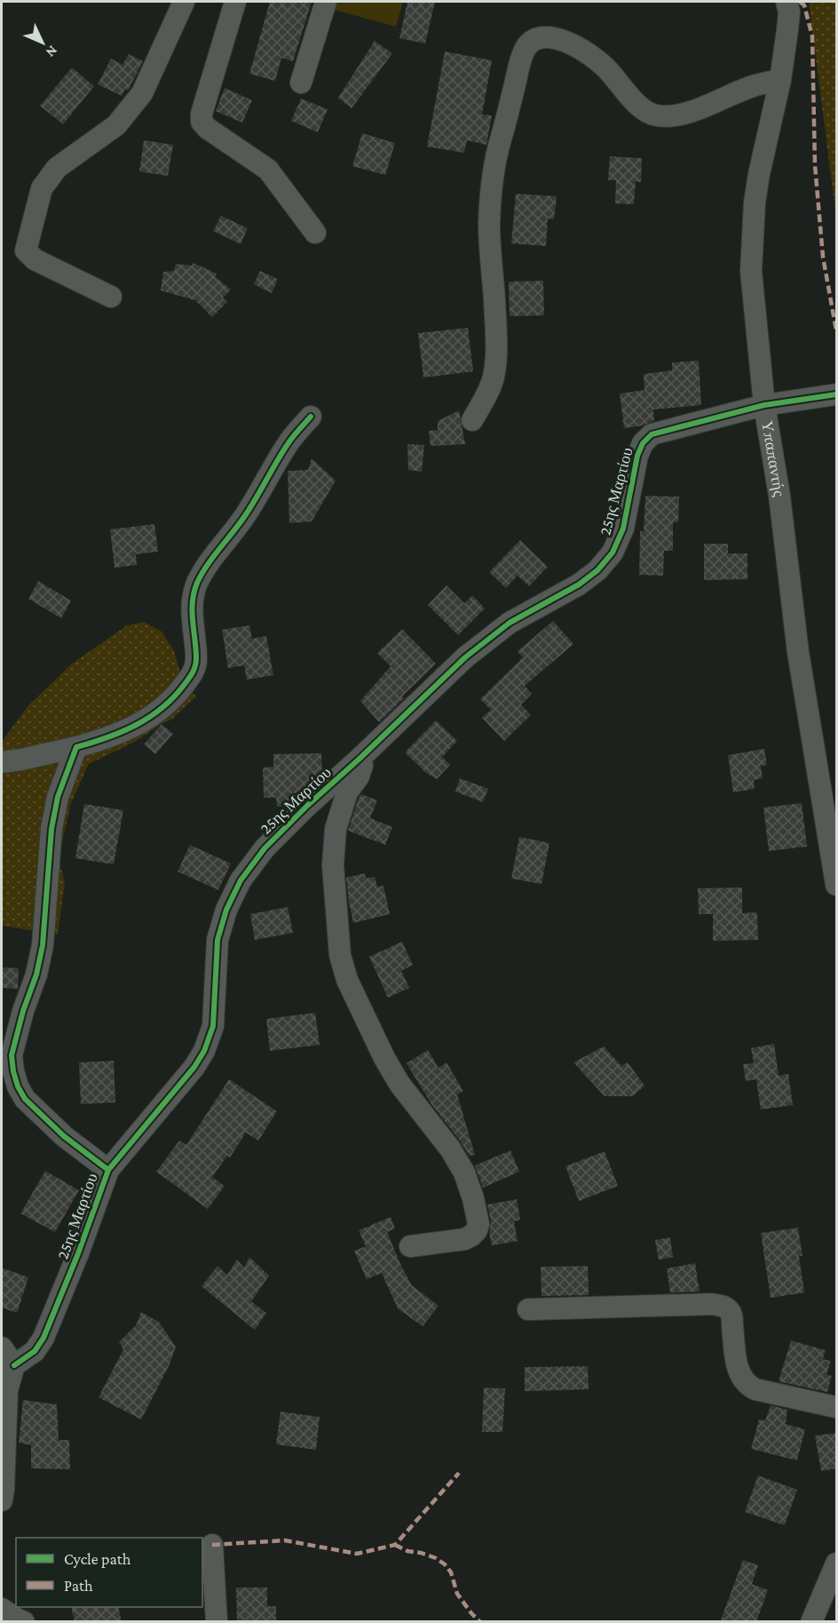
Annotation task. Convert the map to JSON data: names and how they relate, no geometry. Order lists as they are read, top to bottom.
{
  "streets": {
    "street": ["Υπαπαντής", "25ης Μαρτίου"]
  },
  "crossings": [
    ["Υπαπαντής", "25ης Μαρτίου"]
  ],
  "legend": ["Cycle path", "Path"],
  "north": "bottom right"
}
